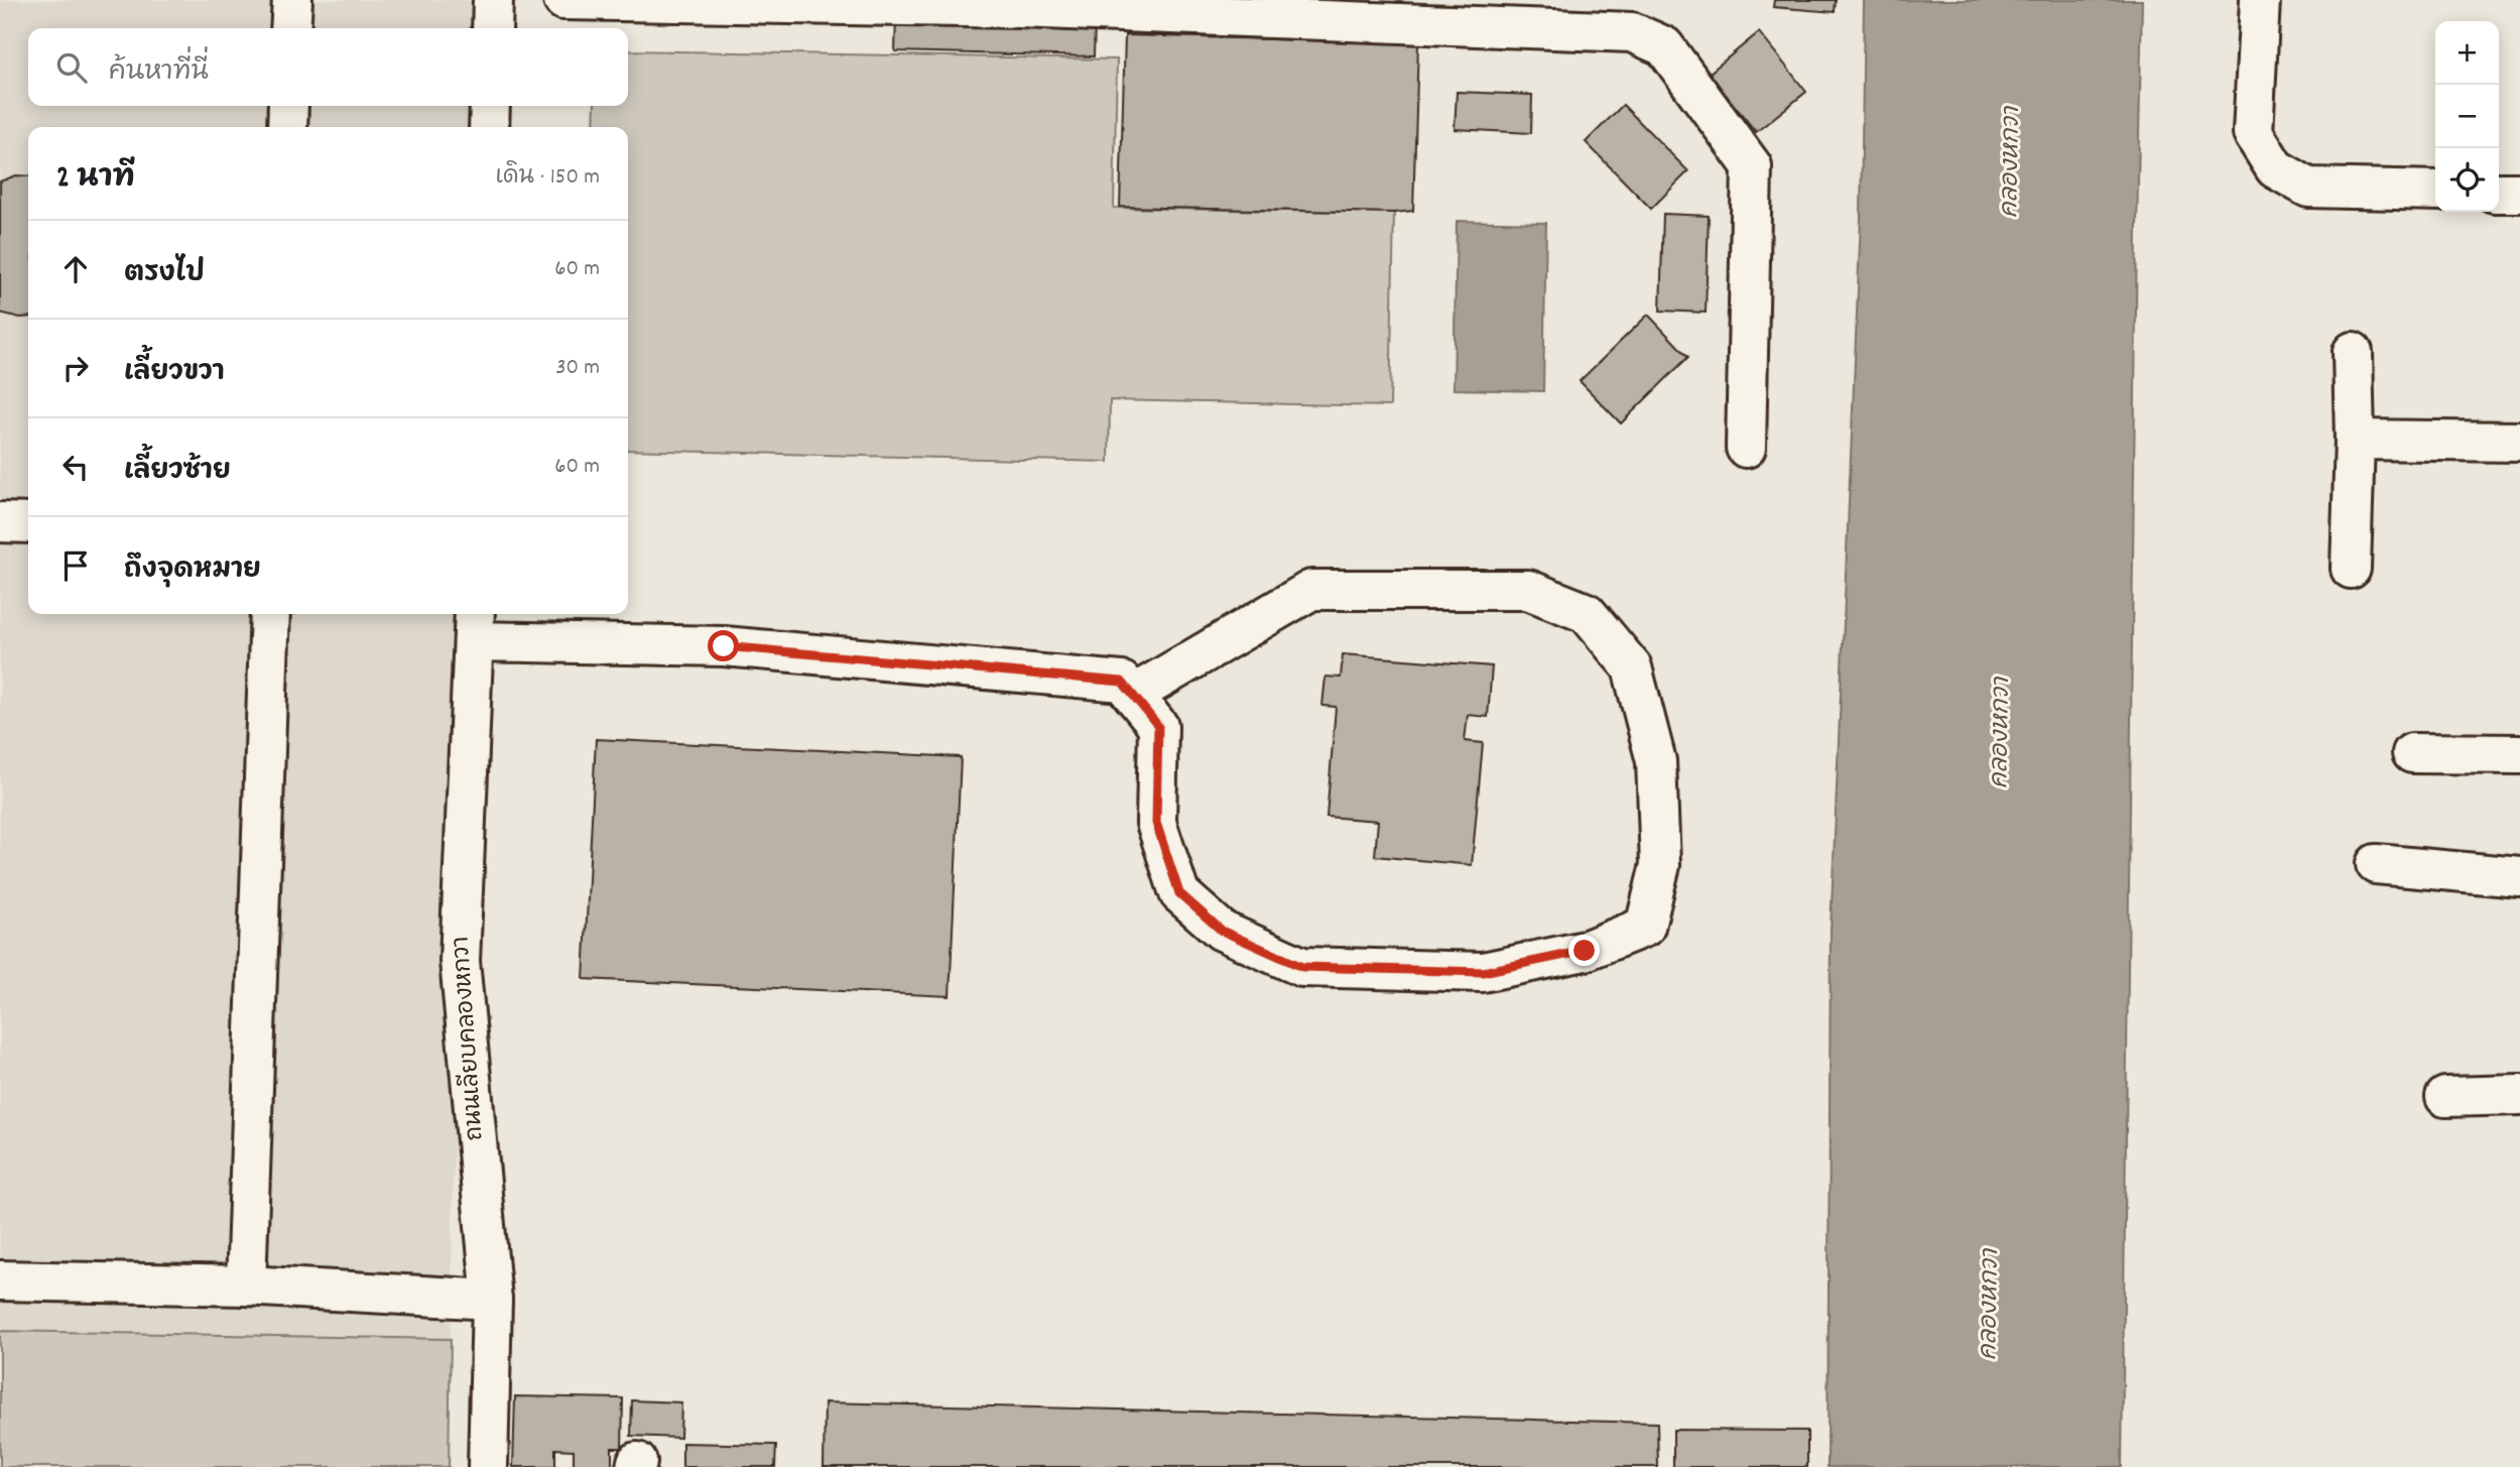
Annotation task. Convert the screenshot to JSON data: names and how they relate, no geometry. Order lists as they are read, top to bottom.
{
  "streets": {
    "street": ["ถนนเลียบคลองหกวา"]
  },
  "water": ["คลองหกวา"],
  "page": {
    "map_buttons": ["+", "−"],
    "search": "ค้นหาที่นี่",
    "heading": ["2 นาที", "เดิน · 150 m"],
    "list": [
      ["ตรงไป", "60 m"],
      ["เลี้ยวขวา", "30 m"],
      ["เลี้ยวซ้าย", "60 m"],
      "ถึงจุดหมาย"
    ]
  }
}
